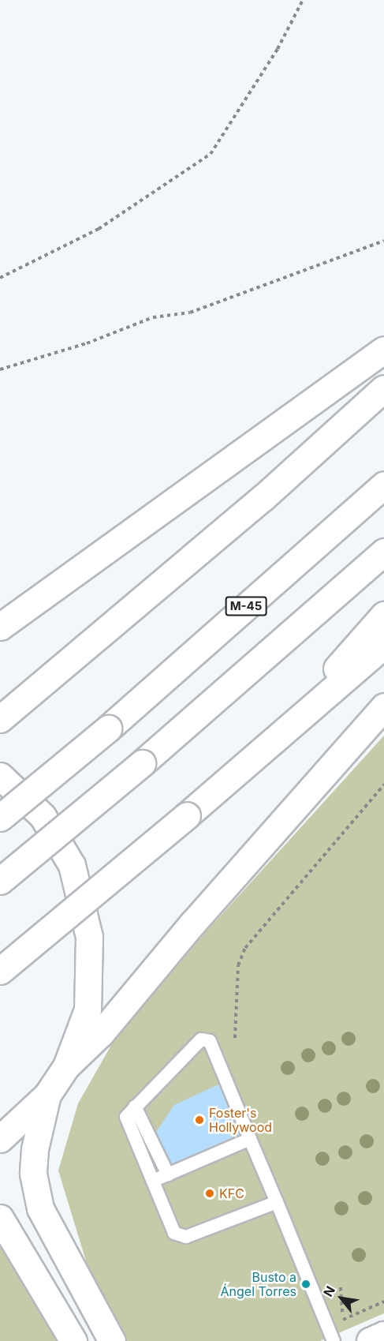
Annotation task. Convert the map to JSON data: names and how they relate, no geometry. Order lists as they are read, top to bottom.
{
  "streets": {
    "main road": ["M-45"]
  },
  "places": ["Foster's Hollywood", "KFC", "Busto a Ángel Torres"],
  "north": "top left"
}
